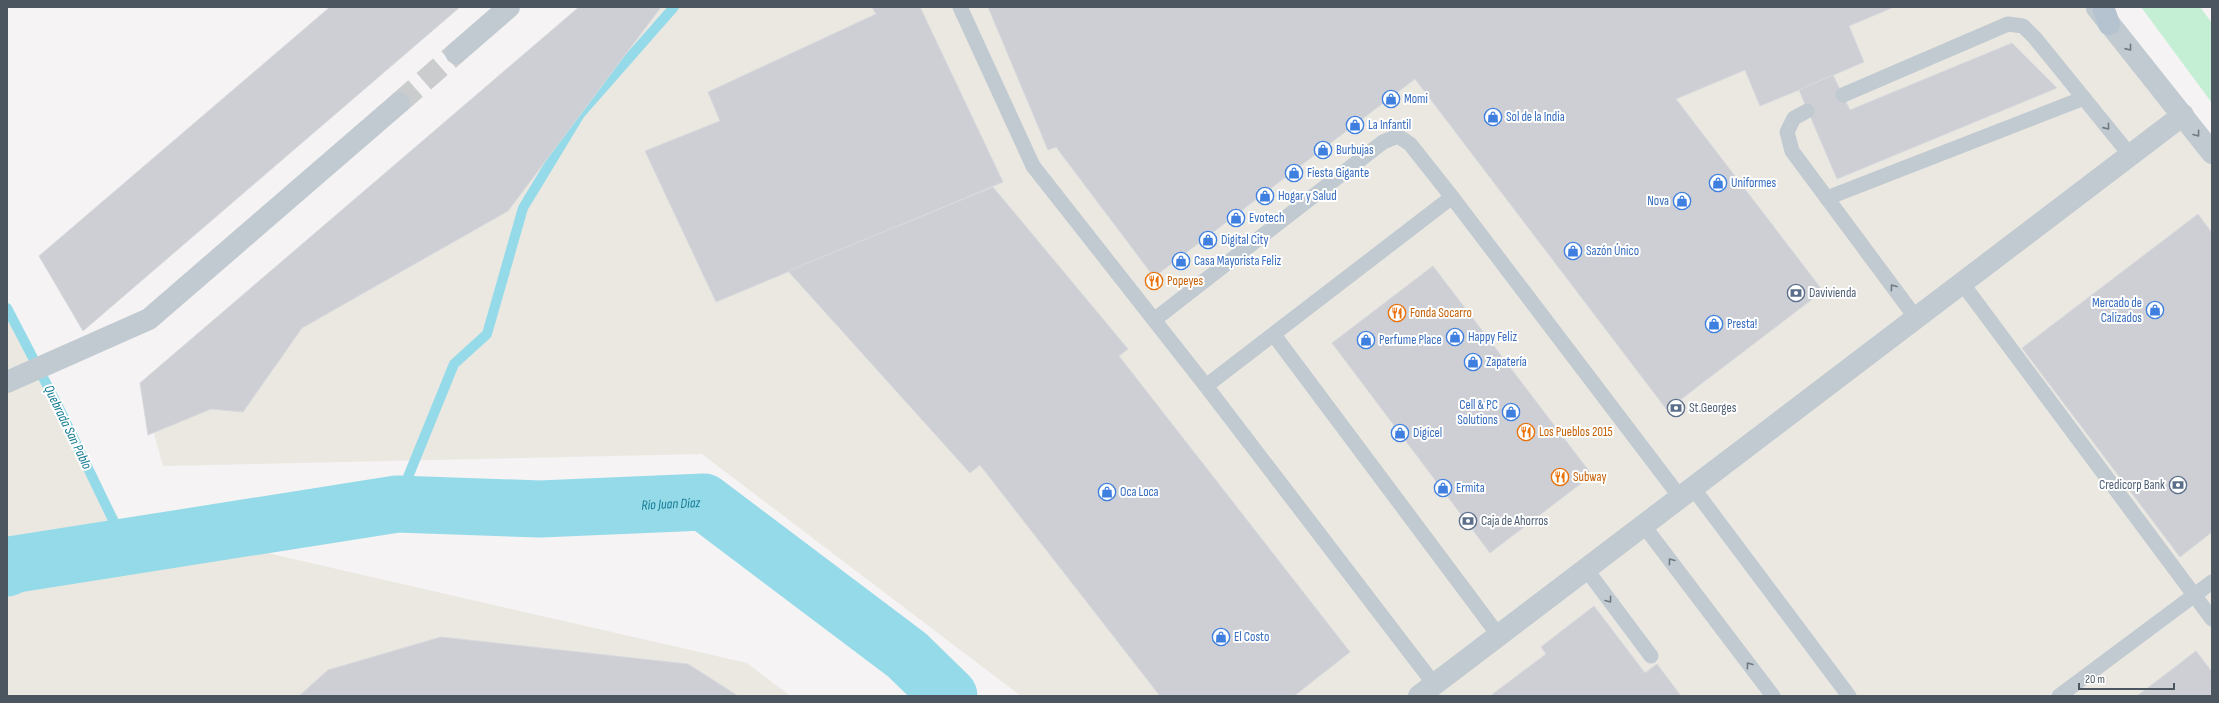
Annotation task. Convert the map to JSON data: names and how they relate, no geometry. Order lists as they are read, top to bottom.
{
  "water": ["Quebrada San Pablo", "Río Juan Díaz"],
  "places": {
    "shop": [
      "Momi",
      "Sol de la India",
      "La Infantil",
      "Burbujas",
      "Fiesta Gigante",
      "Uniformes",
      "Hogar y Salud",
      "Nova",
      "Evotech",
      "Digital City",
      "Sazón Único",
      "Casa Mayorista Feliz",
      "Mercado de Calizados",
      "Presta!",
      "Happy Feliz",
      "Perfume Place",
      "Zapatería",
      "Cell & PC Solutions",
      "Digicel",
      "Ermita",
      "Oca Loca",
      "El Costo"
    ],
    "restaurant": [
      "Popeyes",
      "Fonda Socarro",
      "Los Pueblos 2015",
      "Subway"
    ],
    "bank": [
      "Davivienda",
      "St.Georges",
      "Credicorp Bank",
      "Caja de Ahorros"
    ]
  },
  "scale_bar": "20 m"
}
